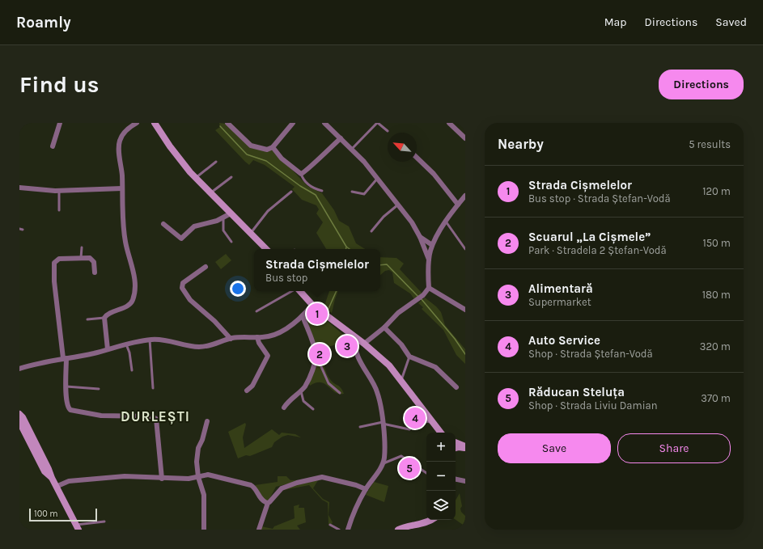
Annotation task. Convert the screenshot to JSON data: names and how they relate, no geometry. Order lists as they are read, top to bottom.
{
  "districts": ["DURLEȘTI"],
  "scale_bar": "100 m",
  "north": "top left",
  "page": {
    "header": "Roamly",
    "nav": ["Map", "Directions", "Saved"],
    "buttons": [
      "Directions",
      ["Save", "Share"]
    ],
    "title": "Find us",
    "heading": ["Nearby", "5 results"],
    "list": [
      {
        "mark": "1",
        "name": "Strada Cișmelelor",
        "note": "Bus stop · Strada Ștefan-Vodă",
        "value": "120 m"
      },
      {
        "mark": "2",
        "name": "Scuarul „La Cișmele”",
        "note": "Park · Stradela 2 Ștefan-Vodă",
        "value": "150 m"
      },
      {
        "mark": "3",
        "name": "Alimentară",
        "note": "Supermarket",
        "value": "180 m"
      },
      {
        "mark": "4",
        "name": "Auto Service",
        "note": "Shop · Strada Ștefan-Vodă",
        "value": "320 m"
      },
      {
        "mark": "5",
        "name": "Răducan Steluța",
        "note": "Shop · Strada Liviu Damian",
        "value": "370 m"
      }
    ],
    "popup": ["Strada Cișmelelor", "Bus stop"],
    "pins": [
      "1",
      "3",
      "2",
      "4",
      "5"
    ],
    "map_buttons": ["+", "−"],
    "scale": "100 m"
  }
}
